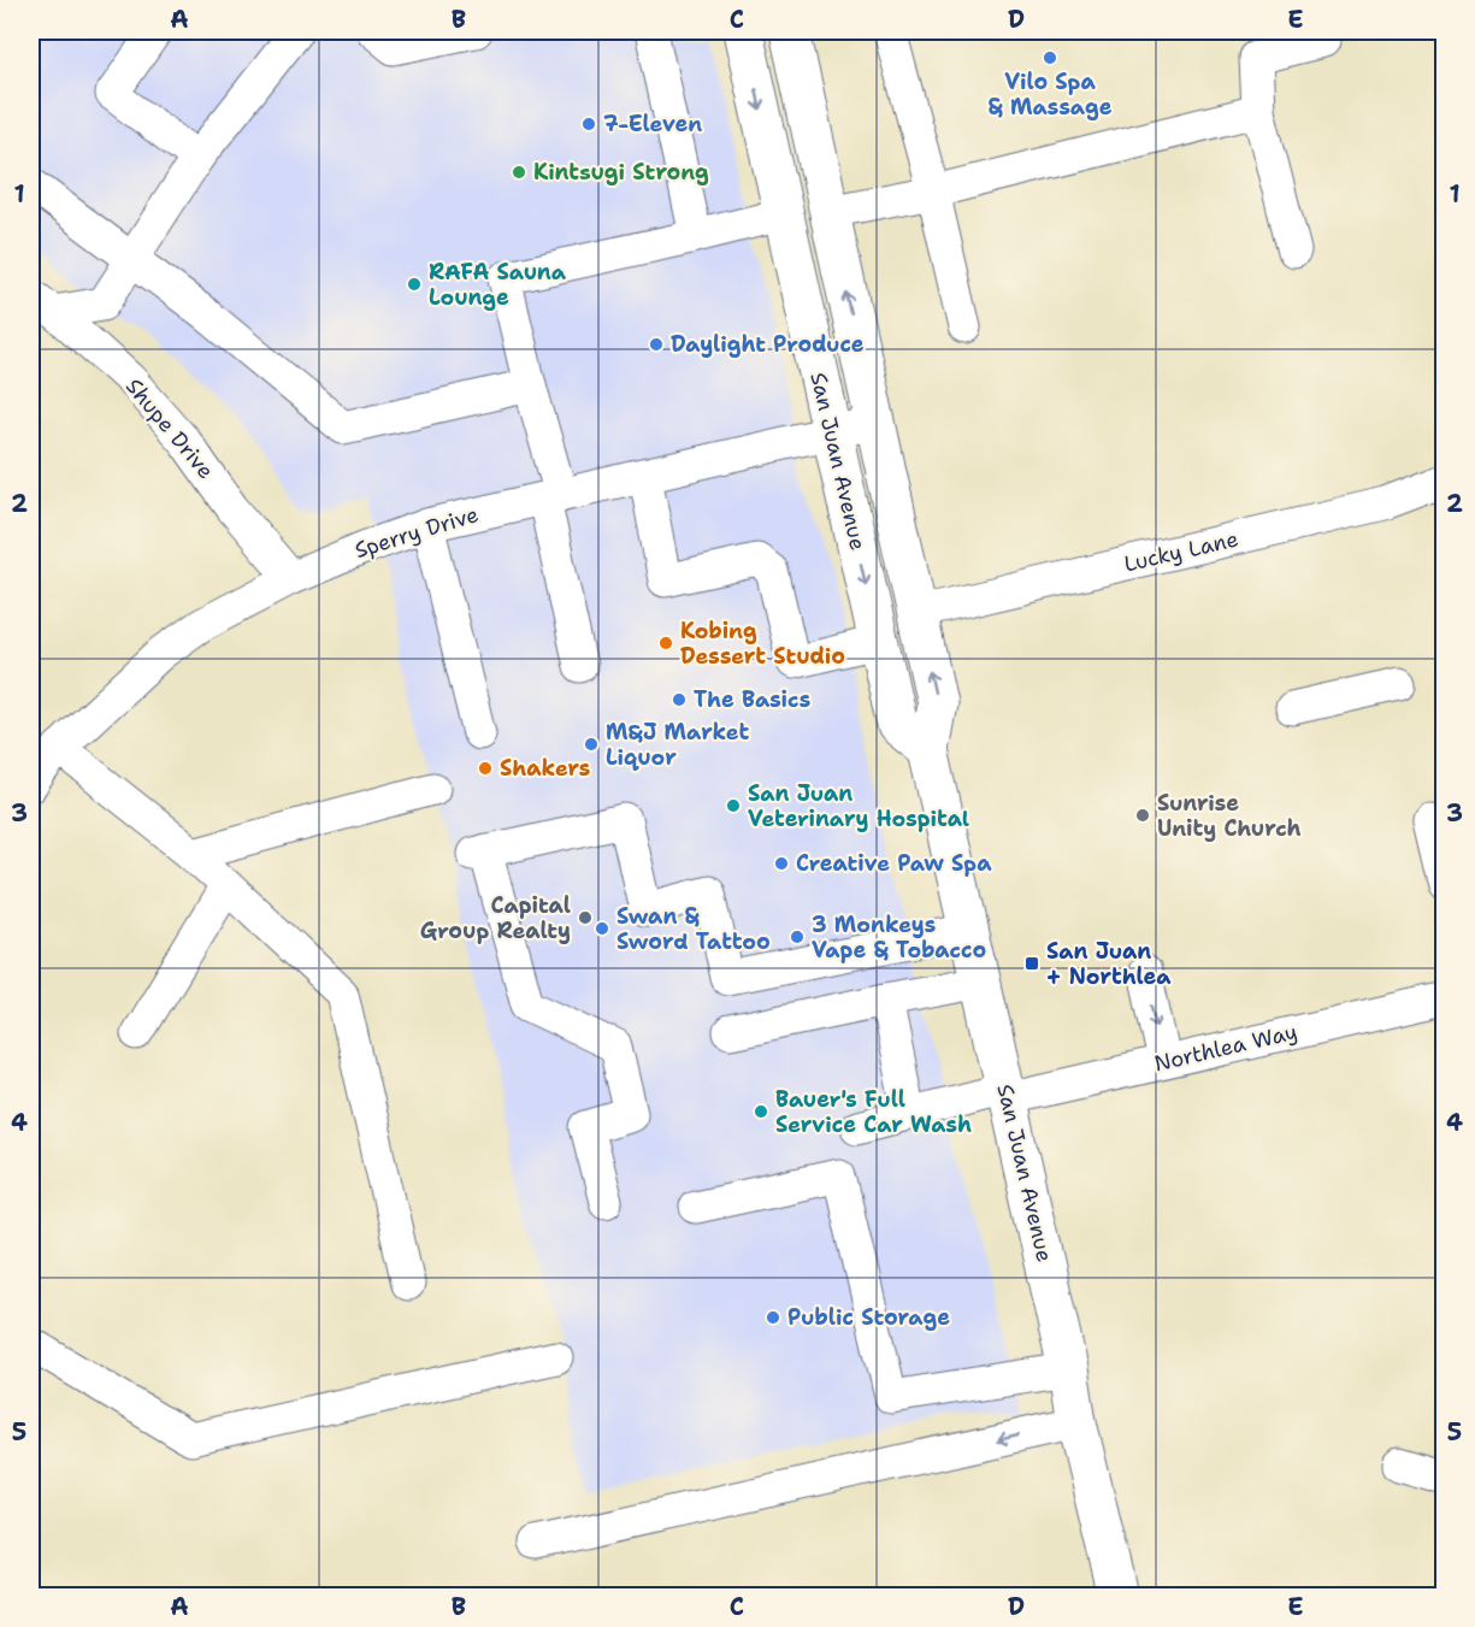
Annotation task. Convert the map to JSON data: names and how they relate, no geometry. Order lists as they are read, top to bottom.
{
  "streets": {
    "main road": ["San Juan Avenue"],
    "street": [
      "Shupe Drive",
      "Sperry Drive",
      "Lucky Lane",
      "Northlea Way"
    ]
  },
  "crossings": [
    ["Shupe Drive", "Sperry Drive"],
    ["San Juan Avenue", "Sperry Drive"],
    ["San Juan Avenue", "Lucky Lane"],
    ["San Juan Avenue", "Northlea Way"]
  ],
  "places": {
    "other": [
      "Vilo Spa & Massage",
      "7-Eleven",
      "Kintsugi Strong",
      "RAFA Sauna Lounge",
      "Daylight Produce",
      "Kobing Dessert Studio",
      "The Basics",
      "M&J Market Liquor",
      "Shakers",
      "San Juan Veterinary Hospital",
      "Sunrise Unity Church",
      "Creative Paw Spa",
      "Capital Group Realty",
      "Swan & Sword Tattoo",
      "3 Monkeys Vape & Tobacco",
      "Bauer's Full Service Car Wash",
      "Public Storage"
    ],
    "transit": ["San Juan + Northlea"]
  },
  "grid": {
    "columns": [
      "A",
      "B",
      "C",
      "D",
      "E"
    ],
    "rows": [
      "1",
      "2",
      "3",
      "4",
      "5"
    ]
  }
}
